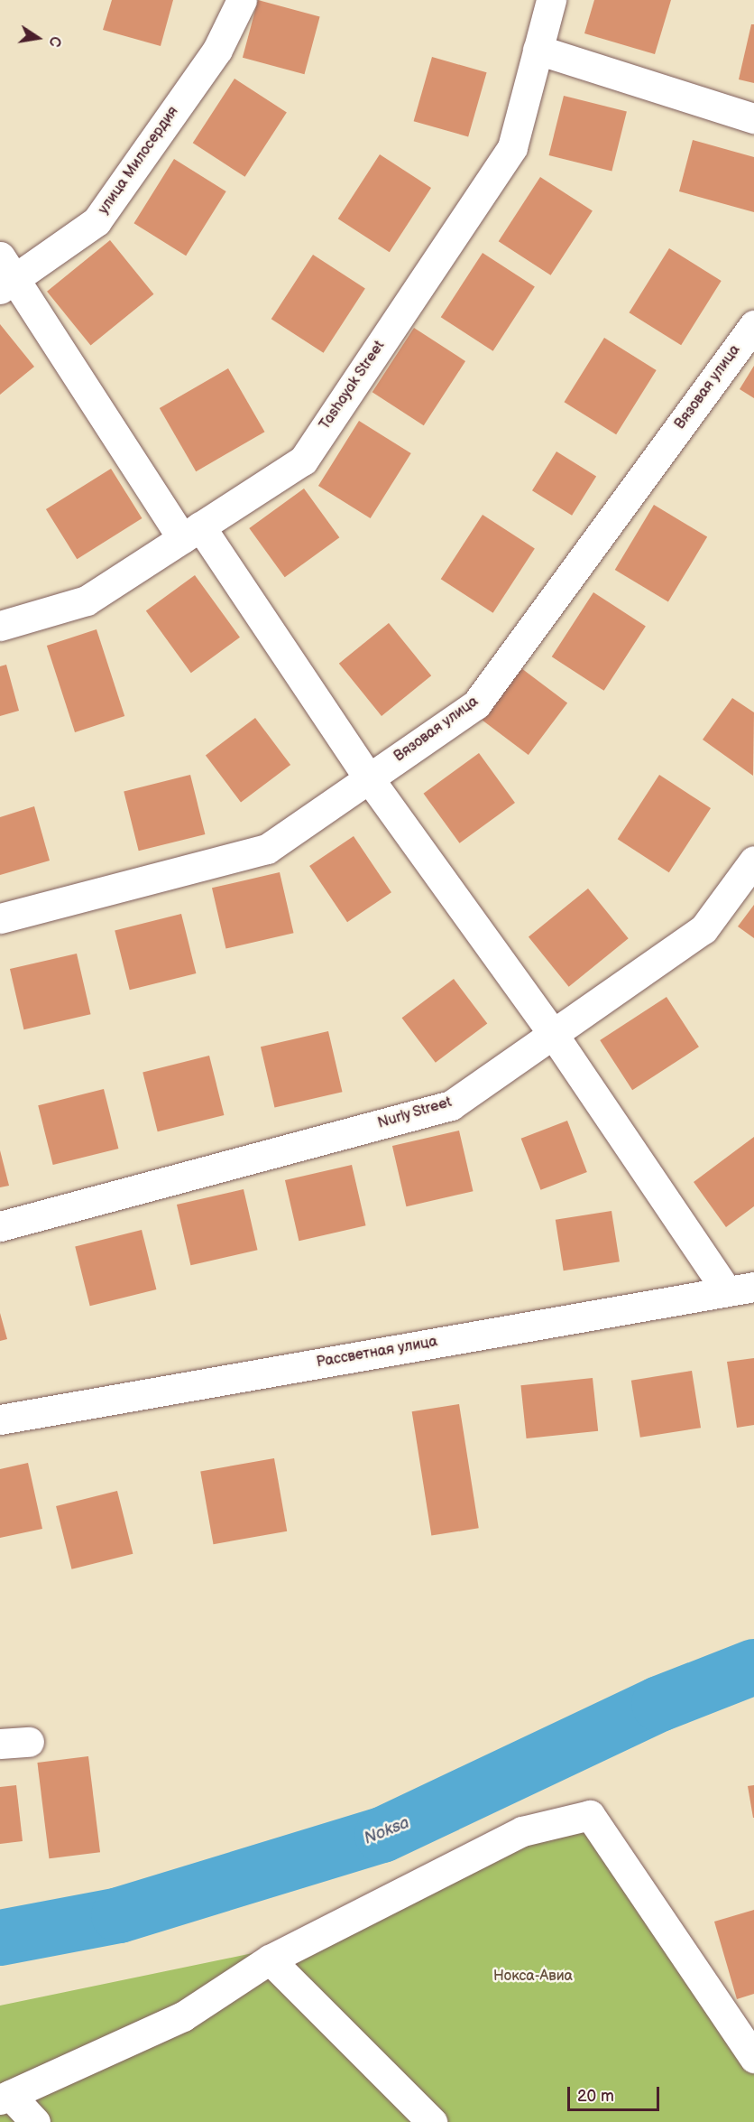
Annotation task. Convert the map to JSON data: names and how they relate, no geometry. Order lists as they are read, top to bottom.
{
  "streets": {
    "street": [
      "улица Милосердия",
      "Tashayak Street",
      "Вязовая улица",
      "Nurly Street",
      "Рассветная улица"
    ]
  },
  "water": ["Noksa"],
  "parks": ["Нокса-Авиа"],
  "scale_bar": "20 m",
  "north": "right"
}
